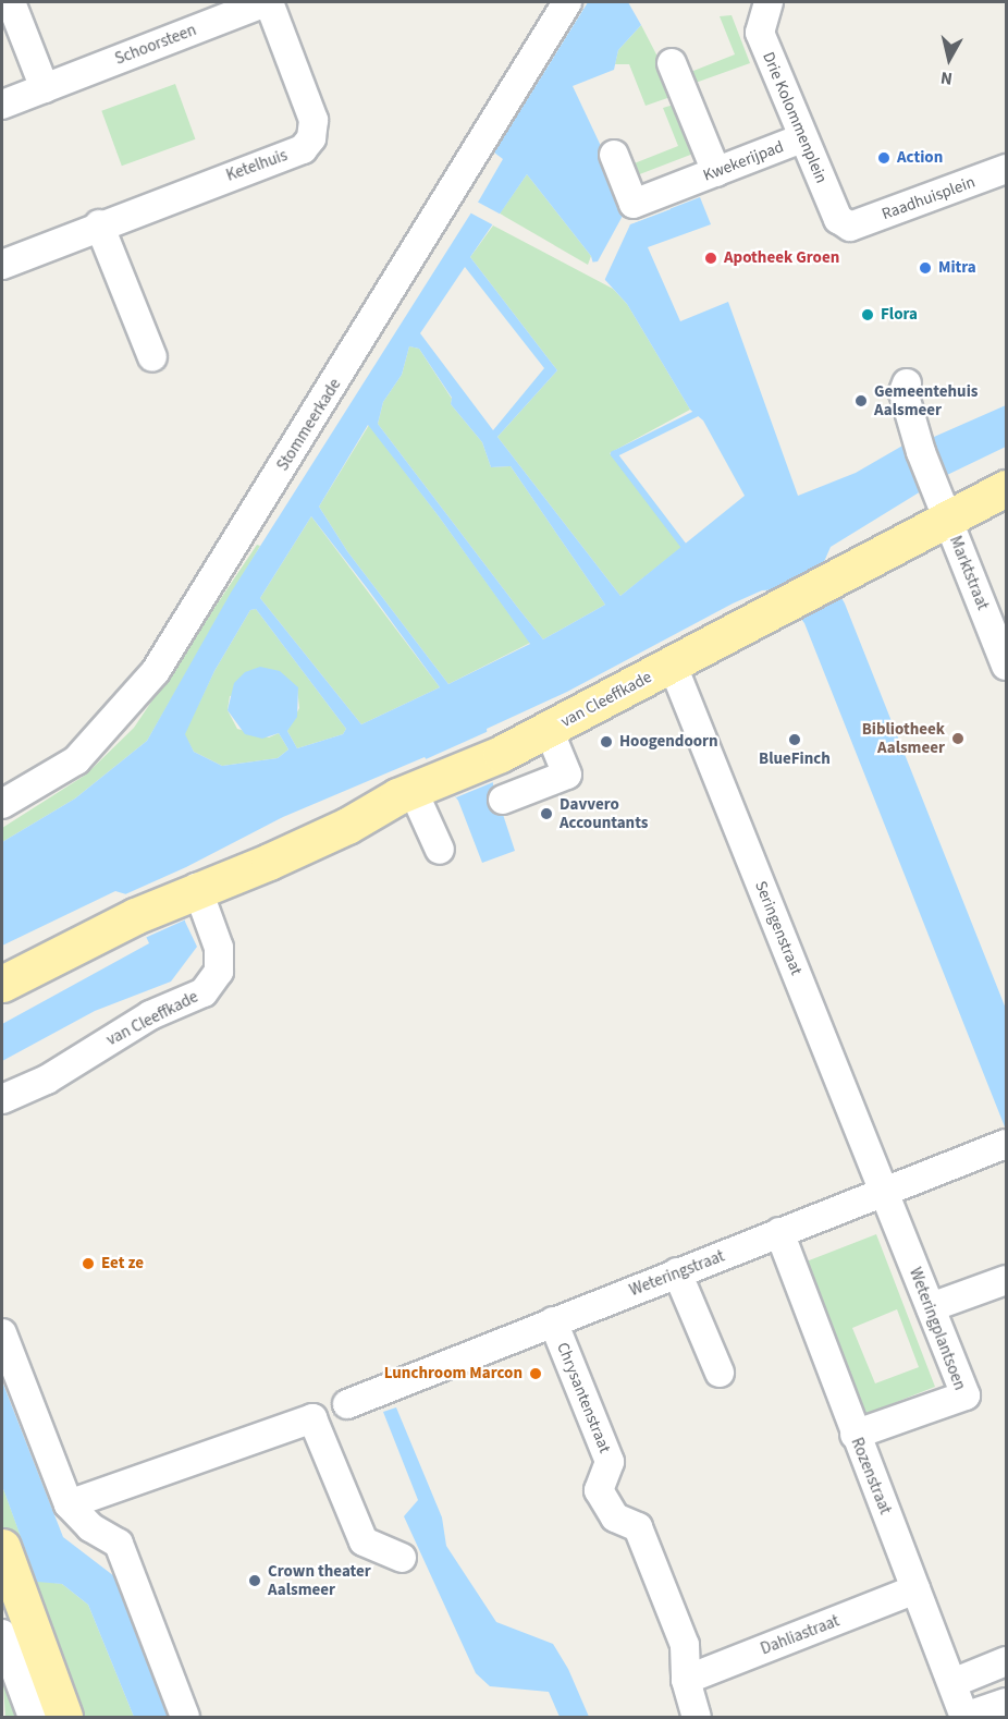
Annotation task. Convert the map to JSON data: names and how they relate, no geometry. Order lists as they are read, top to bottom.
{
  "streets": {
    "main road": ["van Cleeffkade"],
    "street": [
      "Schoorsteen",
      "Drie Kolommenplein",
      "Kwekerijpad",
      "Ketelhuis",
      "Raadhuisplein",
      "Stommeerkade",
      "Marktstraat",
      "Seringenstraat",
      "Weteringstraat",
      "Weteringplantsoen",
      "Chrysantenstraat",
      "Rozenstraat",
      "Dahliastraat"
    ]
  },
  "crossings": [
    ["Schoorsteen", "Ketelhuis"],
    ["Drie Kolommenplein", "Kwekerijpad"],
    ["Drie Kolommenplein", "Raadhuisplein"],
    ["Marktstraat", "van Cleeffkade"],
    ["van Cleeffkade", "Seringenstraat"],
    ["Seringenstraat", "Weteringstraat"],
    ["Seringenstraat", "Weteringplantsoen"],
    ["Weteringstraat", "Weteringplantsoen"],
    ["Weteringstraat", "Chrysantenstraat"],
    ["Weteringstraat", "Rozenstraat"],
    ["Weteringplantsoen", "Rozenstraat"],
    ["Chrysantenstraat", "Dahliastraat"],
    ["Rozenstraat", "Dahliastraat"]
  ],
  "places": [
    "Action",
    "Apotheek Groen",
    "Mitra",
    "Flora",
    "Gemeentehuis Aalsmeer",
    "Bibliotheek Aalsmeer",
    "BlueFinch",
    "Hoogendoorn",
    "Davvero Accountants",
    "Eet ze",
    "Lunchroom Marcon",
    "Crown theater Aalsmeer"
  ],
  "north": "bottom"
}
